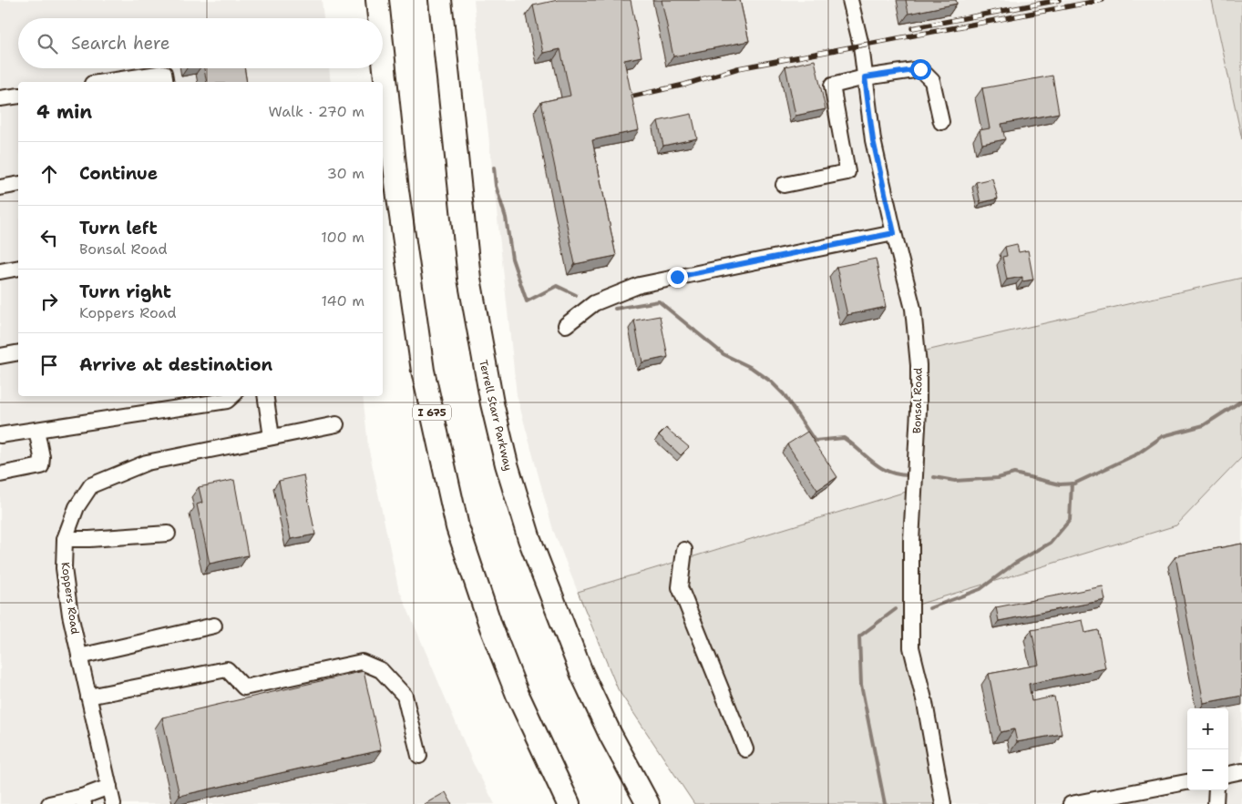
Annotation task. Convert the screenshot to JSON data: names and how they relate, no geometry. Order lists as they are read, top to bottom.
{
  "streets": {
    "highway": ["I 675", "Terrell Starr Parkway"],
    "street": ["Bonsal Road", "Koppers Road"]
  },
  "page": {
    "search": "Search here",
    "heading": ["4 min", "Walk · 270 m"],
    "list": [
      ["Continue", "30 m"],
      ["Turn left", "Bonsal Road", "100 m"],
      ["Turn right", "Koppers Road", "140 m"],
      "Arrive at destination"
    ],
    "map_buttons": ["+", "−"]
  }
}
